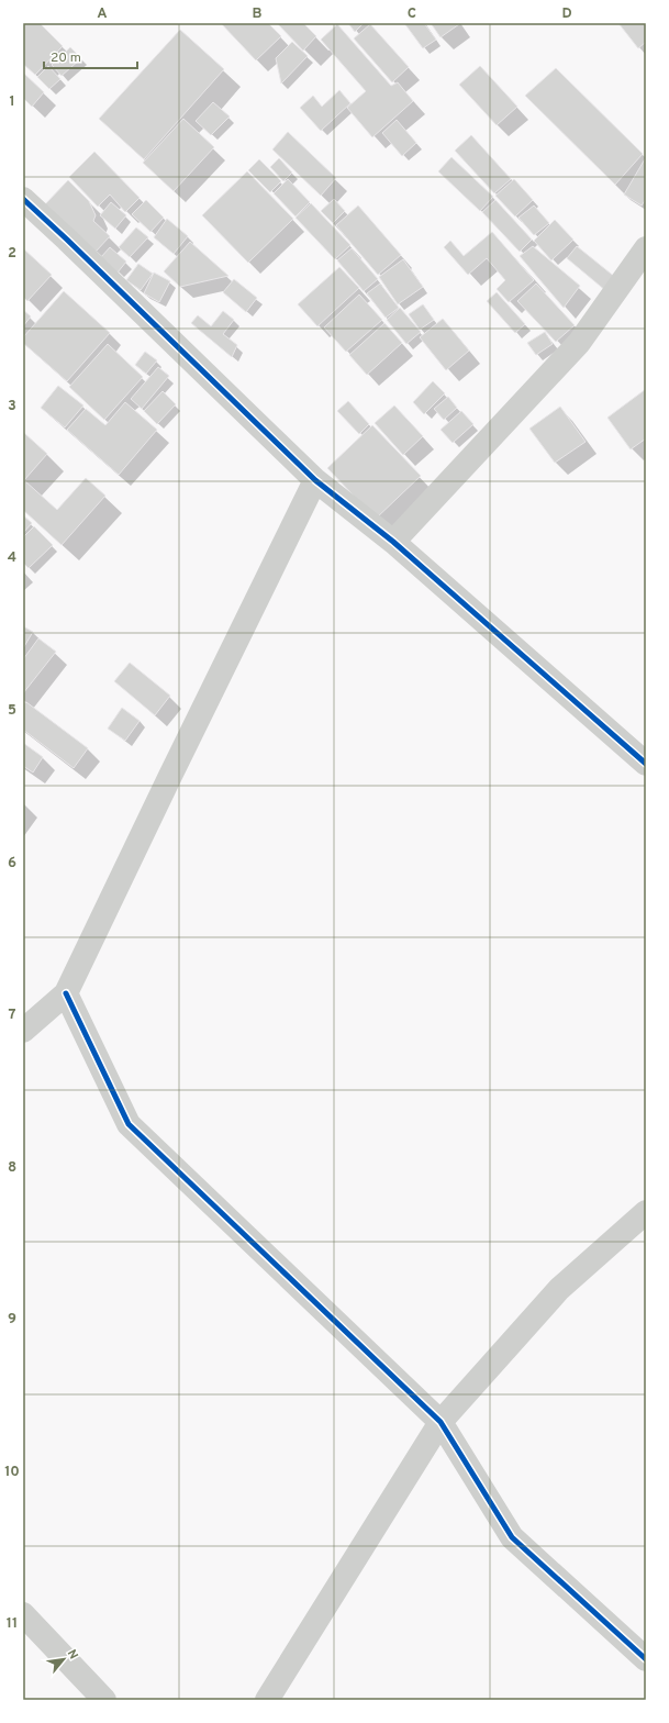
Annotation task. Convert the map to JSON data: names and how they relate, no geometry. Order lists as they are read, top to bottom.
{
  "scale_bar": "20 m",
  "north": "top right",
  "grid": {
    "columns": [
      "A",
      "B",
      "C",
      "D"
    ],
    "rows": [
      "1",
      "2",
      "3",
      "4",
      "5",
      "6",
      "7",
      "8",
      "9",
      "10",
      "11"
    ]
  }
}
